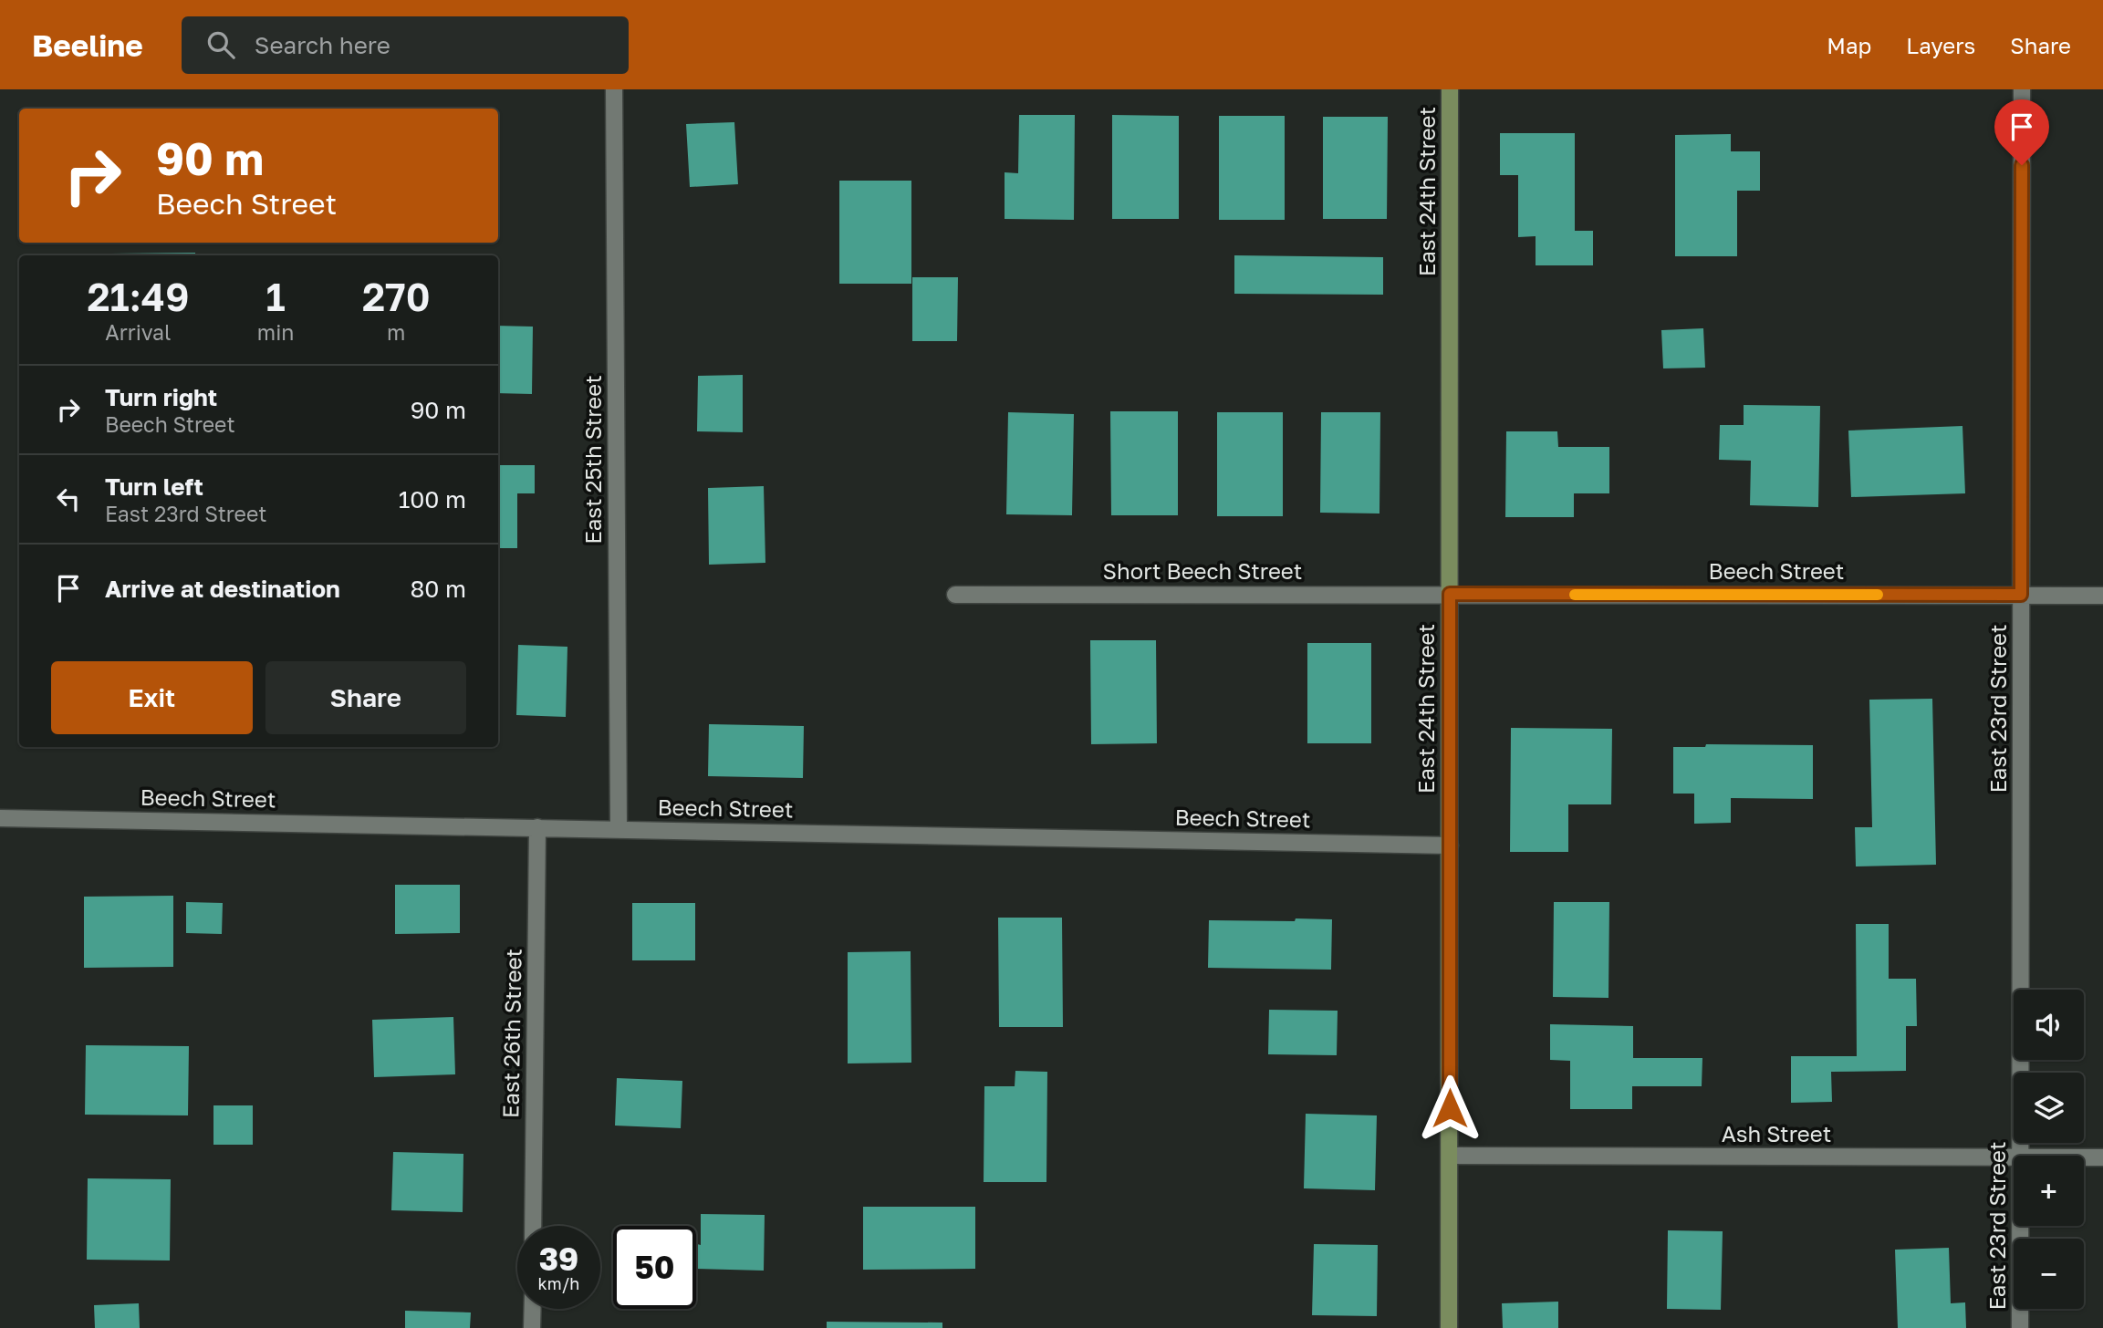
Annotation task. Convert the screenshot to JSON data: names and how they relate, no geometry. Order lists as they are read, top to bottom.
{
  "streets": {
    "main road": ["East 24th Street"],
    "street": [
      "East 25th Street",
      "Short Beech Street",
      "Beech Street",
      "East 23rd Street",
      "East 26th Street",
      "Ash Street"
    ]
  },
  "crossings": [
    ["East 24th Street", "Short Beech Street"],
    ["East 24th Street", "Beech Street"],
    ["East 24th Street", "Ash Street"],
    ["East 25th Street", "Beech Street"],
    ["Short Beech Street", "Beech Street"],
    ["Beech Street", "East 23rd Street"],
    ["Beech Street", "East 26th Street"]
  ],
  "page": {
    "header": "Beeline",
    "search": "Search here",
    "nav": ["Map", "Layers", "Share"],
    "turn": ["90 m", "Beech Street"],
    "eta": [
      "21:49",
      "Arrival",
      "1",
      "min",
      "270",
      "m"
    ],
    "list": [
      {
        "name": "Turn right",
        "note": "Beech Street",
        "value": "90 m"
      },
      {
        "name": "Turn left",
        "note": "East 23rd Street",
        "value": "100 m"
      },
      {
        "name": "Arrive at destination",
        "value": "80 m"
      }
    ],
    "buttons": ["Exit", "Share"],
    "map_buttons": ["+", "−"],
    "speed": "39 km/h",
    "limit": "50"
  }
}
